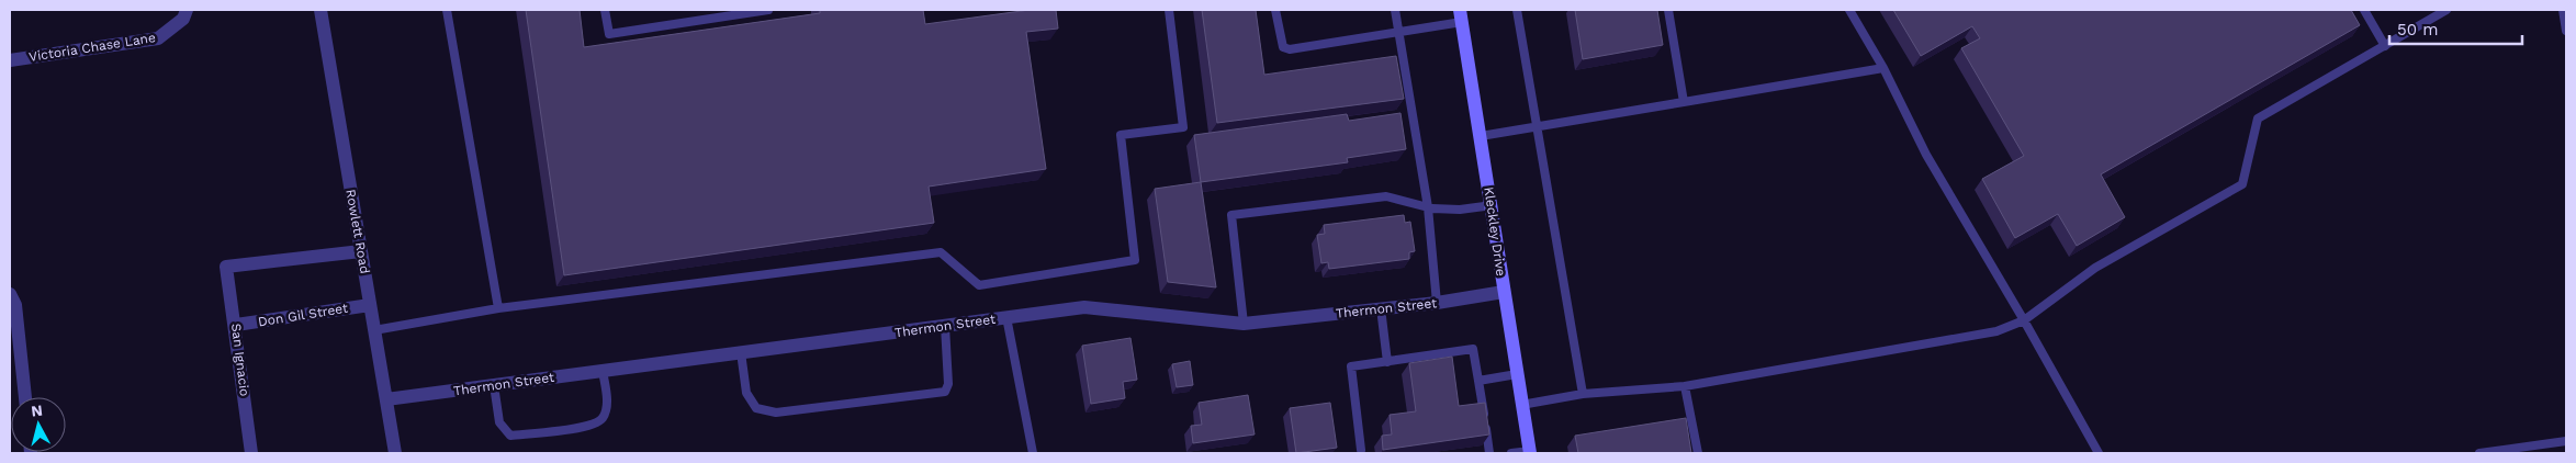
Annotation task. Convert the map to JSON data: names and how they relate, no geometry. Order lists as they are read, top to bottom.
{
  "streets": {
    "street": [
      "Victoria Chase Lane",
      "Rowlett Road",
      "Kleckley Drive",
      "Thermon Street",
      "Don Gil Street",
      "San Ignacio"
    ]
  },
  "crossings": [
    ["Rowlett Road", "Thermon Street"],
    ["Rowlett Road", "Don Gil Street"],
    ["Rowlett Road", "San Ignacio"],
    ["Kleckley Drive", "Thermon Street"],
    ["Don Gil Street", "San Ignacio"]
  ],
  "scale_bar": "50 m",
  "north": "top"
}
